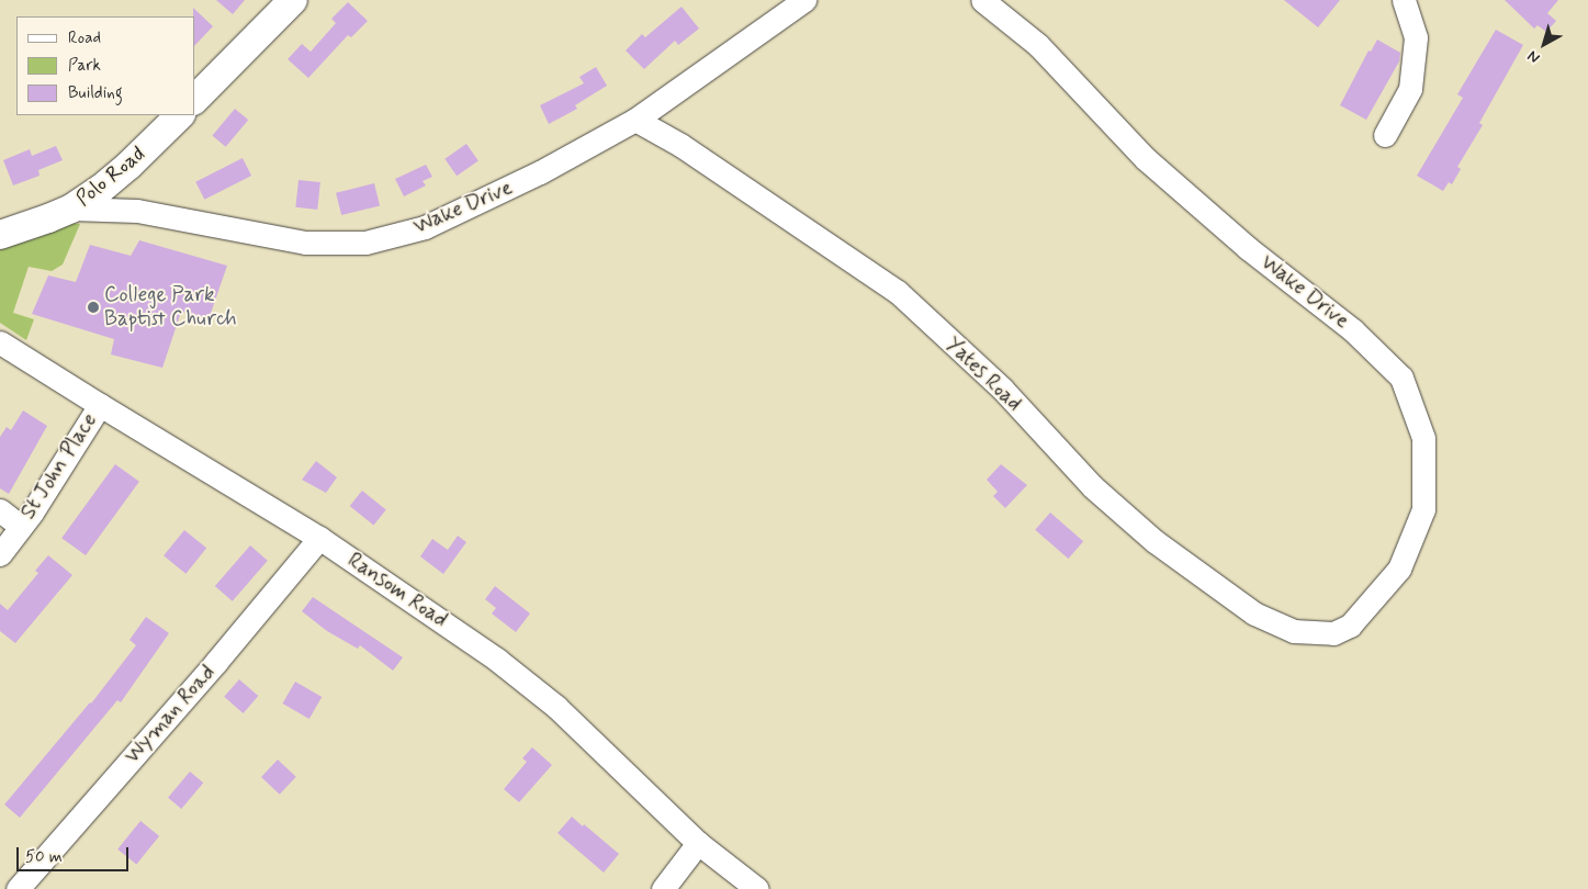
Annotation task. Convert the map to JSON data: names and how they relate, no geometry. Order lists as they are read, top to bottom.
{
  "streets": {
    "main road": ["Polo Road"],
    "street": [
      "Wake Drive",
      "Yates Road",
      "St John Place",
      "Ransom Road",
      "Wyman Road"
    ]
  },
  "crossings": [
    ["Polo Road", "Wake Drive"],
    ["Wake Drive", "Yates Road"],
    ["St John Place", "Ransom Road"],
    ["Ransom Road", "Wyman Road"]
  ],
  "places": ["College Park Baptist Church"],
  "legend": ["Road", "Park", "Building"],
  "scale_bar": "50 m",
  "north": "bottom left"
}
